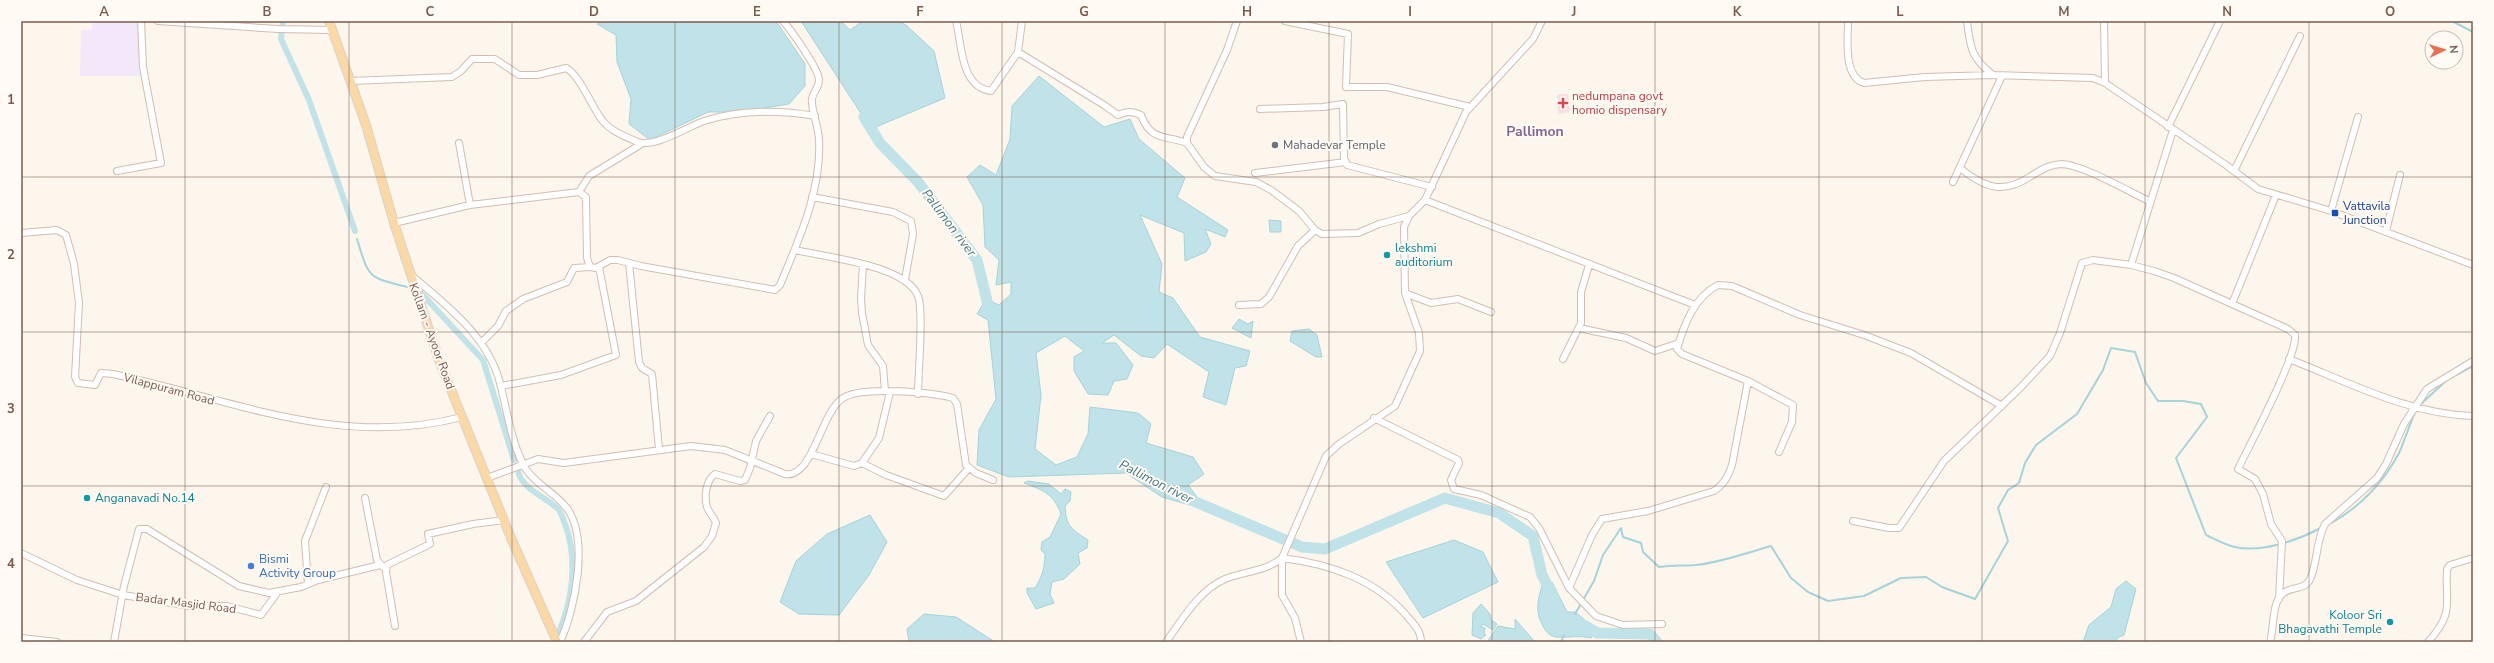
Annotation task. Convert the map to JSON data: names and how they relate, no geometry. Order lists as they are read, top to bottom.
{
  "streets": {
    "main road": ["Kollam - Ayoor Road"],
    "street": ["Vilappuram Road", "Badar Masjid Road"]
  },
  "crossings": [
    ["Kollam - Ayoor Road", "Vilappuram Road"]
  ],
  "districts": ["Pallimon"],
  "water": ["Pallimon river"],
  "places": {
    "health": ["nedumpana govt homio dispensary"],
    "other": [
      "Mahadevar Temple",
      "lekshmi auditorium",
      "Anganavadi No.14",
      "Bismi Activity Group",
      "Koloor Sri Bhagavathi Temple"
    ],
    "transit": ["Vattavila Junction"]
  },
  "north": "right",
  "grid": {
    "columns": [
      "A",
      "B",
      "C",
      "D",
      "E",
      "F",
      "G",
      "H",
      "I",
      "J",
      "K",
      "L",
      "M",
      "N",
      "O"
    ],
    "rows": [
      "1",
      "2",
      "3",
      "4"
    ]
  }
}
